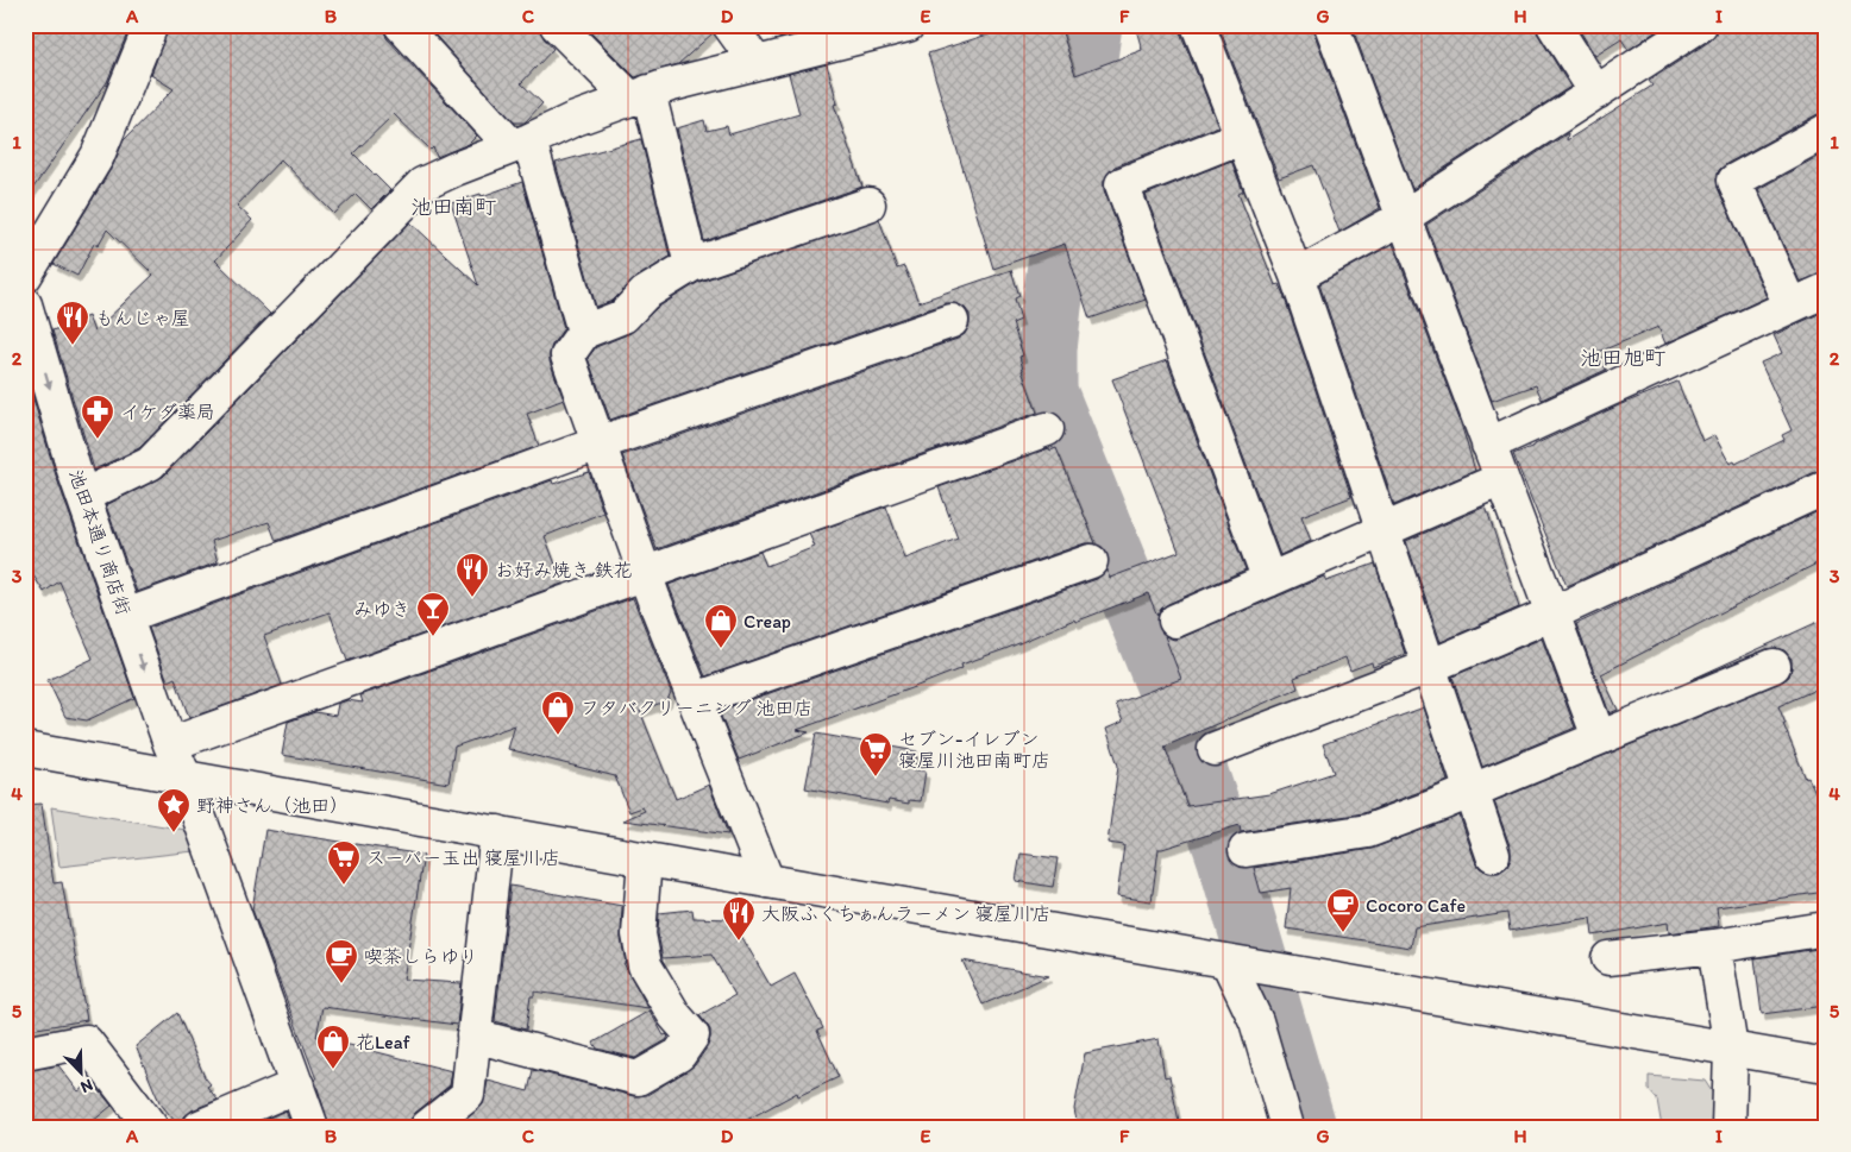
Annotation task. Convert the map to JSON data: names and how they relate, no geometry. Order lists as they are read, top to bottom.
{
  "streets": {
    "street": ["池田本通り商店街"]
  },
  "one_way": ["池田本通り商店街"],
  "districts": ["池田南町", "池田旭町"],
  "places": {
    "restaurant": ["もんじゃ屋", "お好み焼き 鉄花", "大阪ふくちぁんラーメン 寝屋川店"],
    "pharmacy": ["イケダ薬局"],
    "bar": ["みゆき"],
    "shop": ["Creap", "フタバクリーニング 池田店", "花Leaf"],
    "supermarket": ["セブン-イレブン 寝屋川池田南町店", "スーパー玉出 寝屋川店"],
    "place": ["野神さん（池田）"],
    "cafe": ["Cocoro Cafe", "喫茶しらゆり"]
  },
  "north": "bottom right",
  "grid": {
    "columns": [
      "A",
      "B",
      "C",
      "D",
      "E",
      "F",
      "G",
      "H",
      "I"
    ],
    "rows": [
      "1",
      "2",
      "3",
      "4",
      "5"
    ]
  }
}
